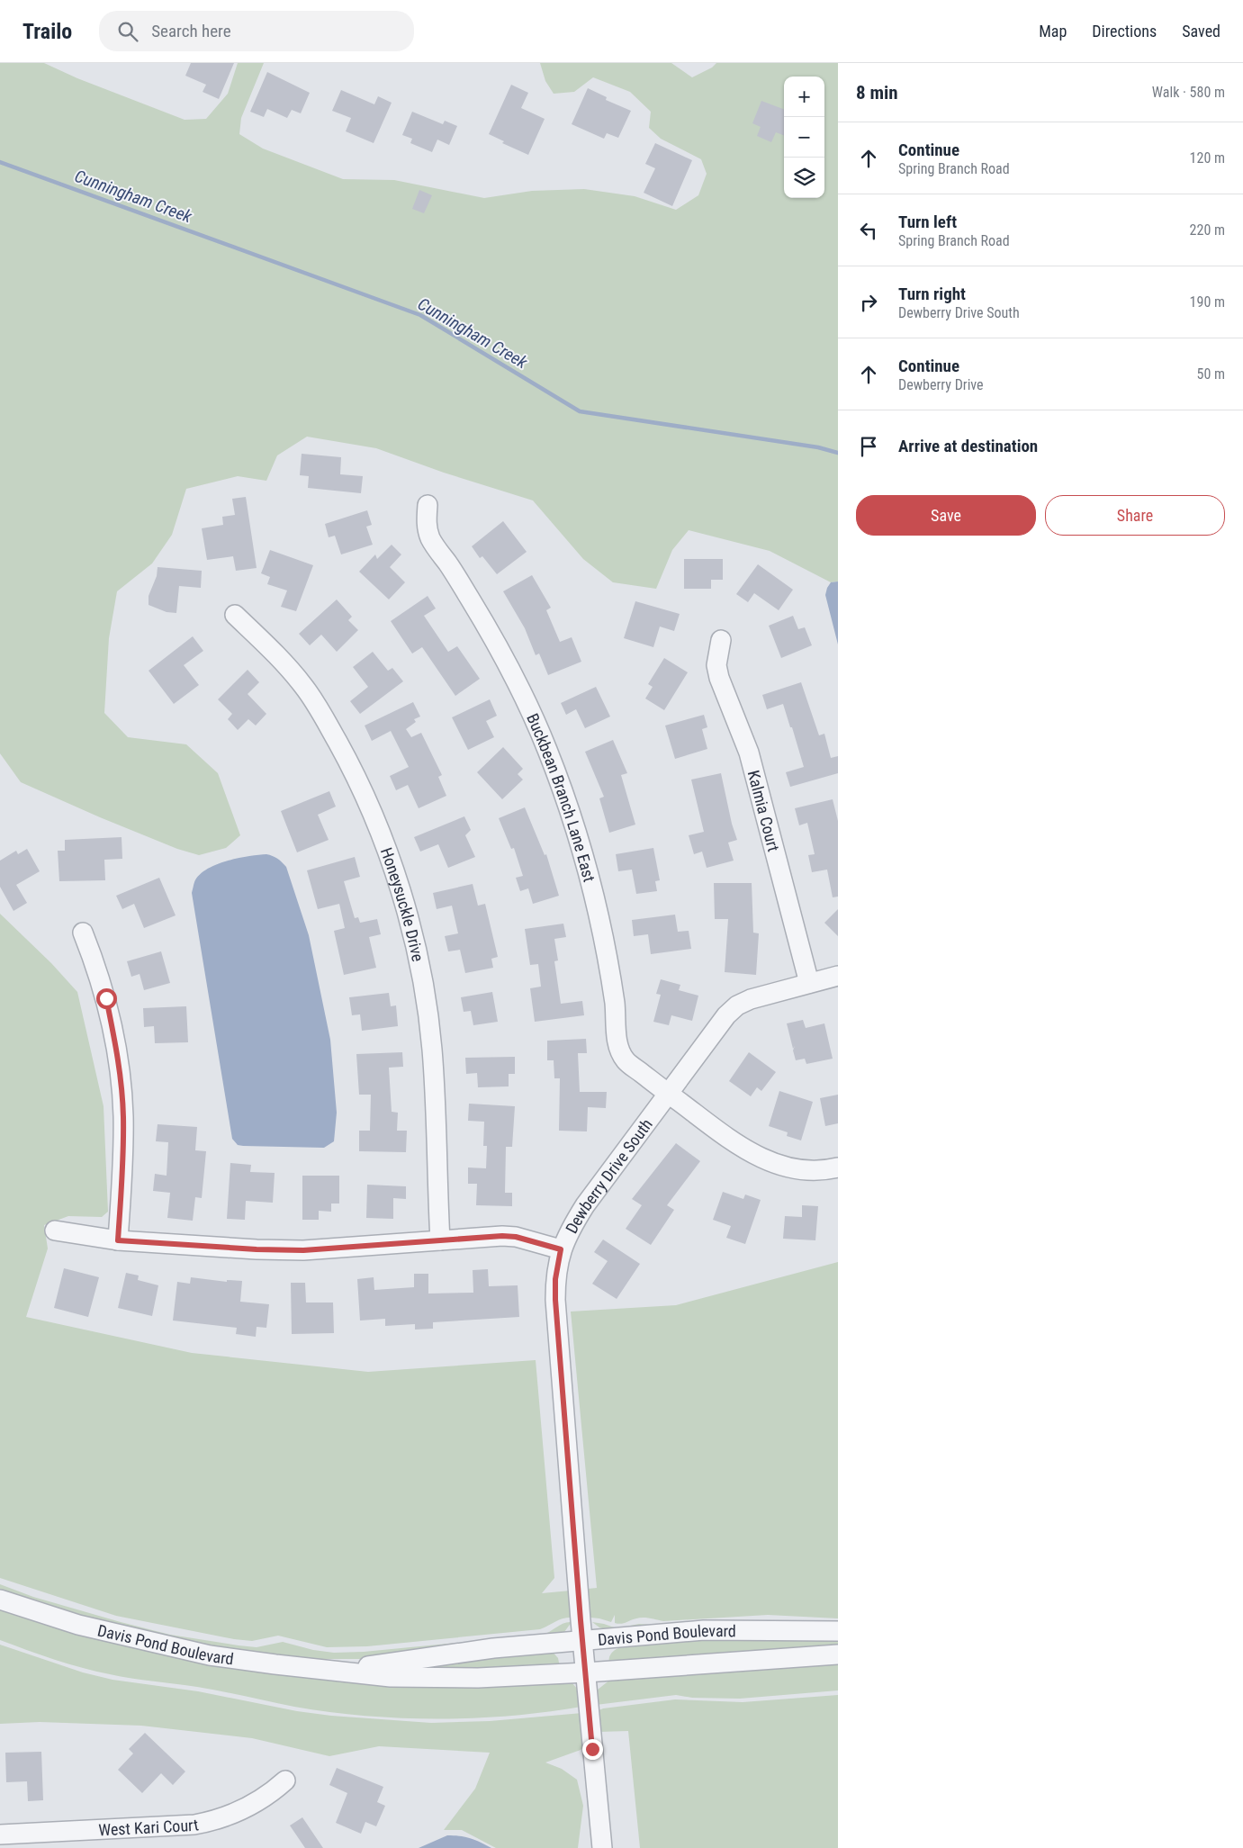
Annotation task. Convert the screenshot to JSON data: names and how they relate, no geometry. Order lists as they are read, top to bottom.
{
  "streets": {
    "street": [
      "Buckbean Branch Lane East",
      "Kalmia Court",
      "Honeysuckle Drive",
      "Dewberry Drive South",
      "Davis Pond Boulevard",
      "West Kari Court"
    ]
  },
  "crossings": [
    ["Buckbean Branch Lane East", "Dewberry Drive South"],
    ["Kalmia Court", "Dewberry Drive South"],
    ["Dewberry Drive South", "Davis Pond Boulevard"]
  ],
  "water": ["Cunningham Creek"],
  "page": {
    "header": "Trailo",
    "search": "Search here",
    "nav": ["Map", "Directions", "Saved"],
    "heading": ["8 min", "Walk · 580 m"],
    "map_buttons": ["+", "−"],
    "list": [
      ["Continue", "Spring Branch Road", "120 m"],
      ["Turn left", "Spring Branch Road", "220 m"],
      ["Turn right", "Dewberry Drive South", "190 m"],
      ["Continue", "Dewberry Drive", "50 m"],
      "Arrive at destination"
    ],
    "buttons": ["Save", "Share"]
  }
}
